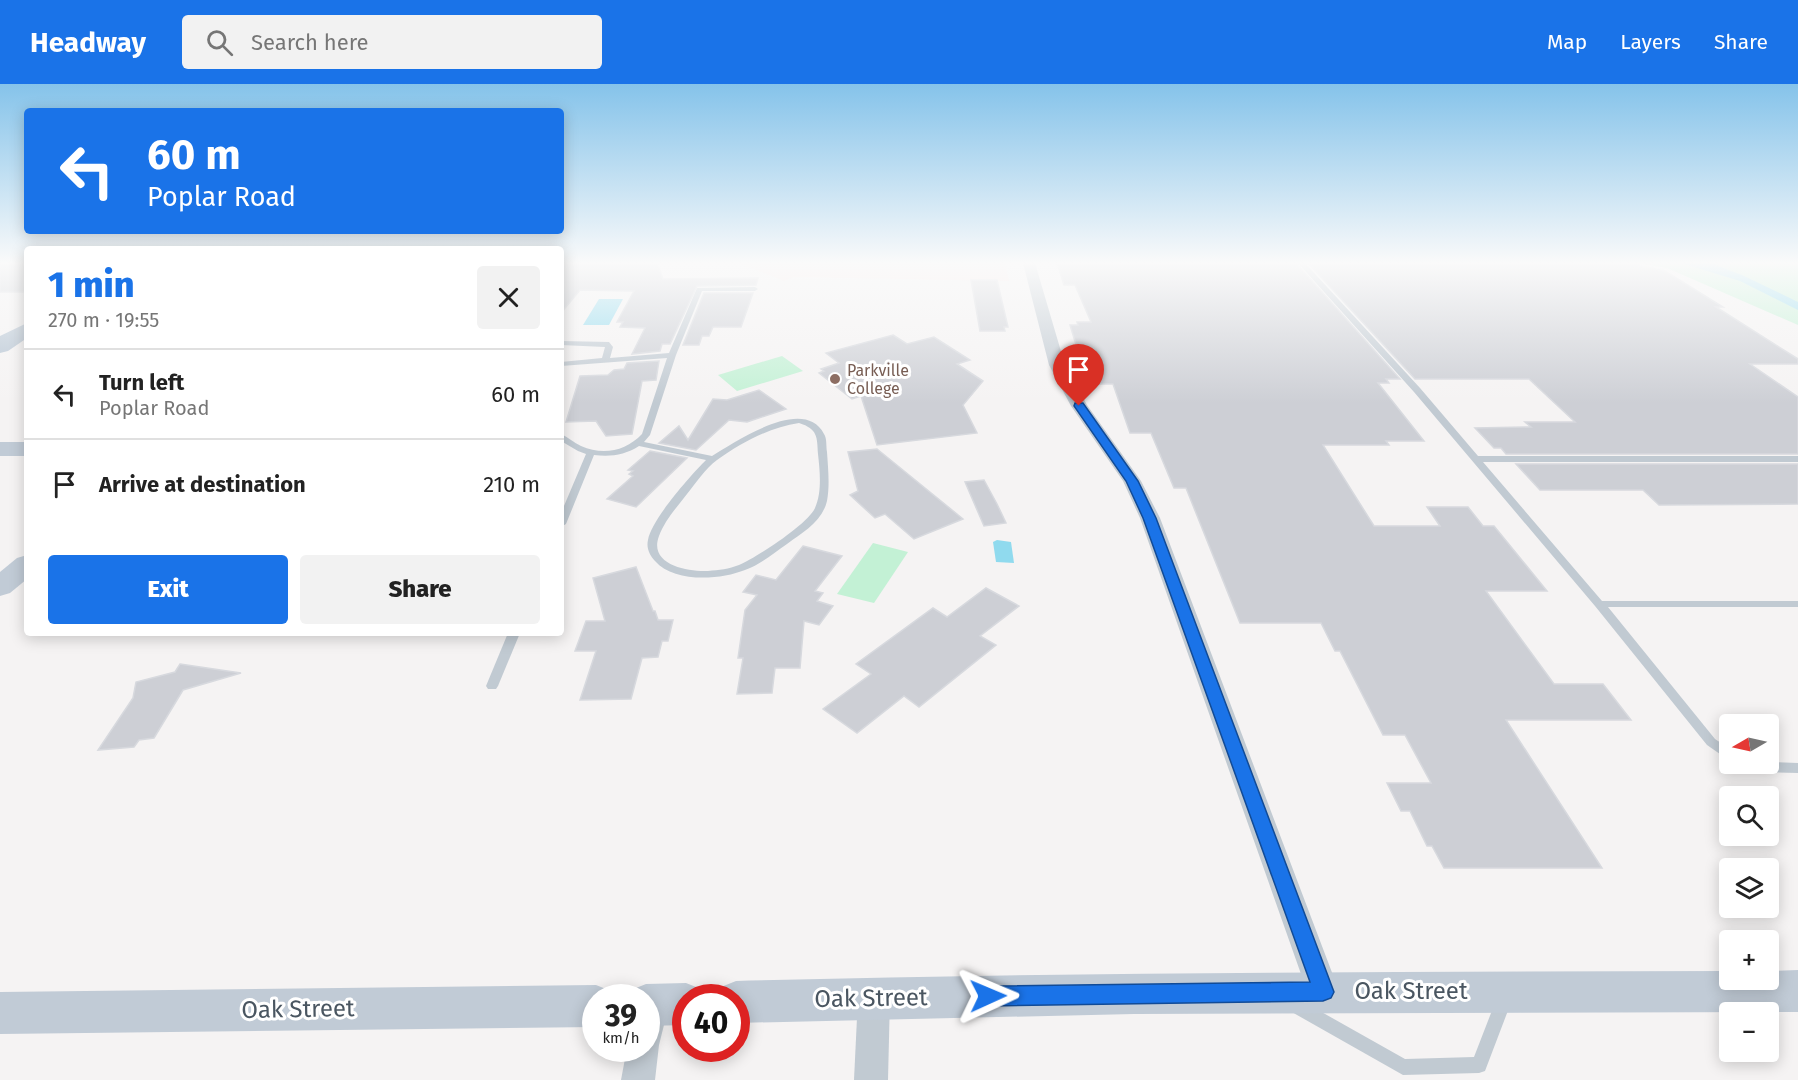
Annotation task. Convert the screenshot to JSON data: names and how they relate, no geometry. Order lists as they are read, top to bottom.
{
  "streets": {
    "street": ["Oak Street"]
  },
  "places": ["Parkville College"],
  "north": "left",
  "page": {
    "header": "Headway",
    "search": "Search here",
    "nav": ["Map", "Layers", "Share"],
    "turn": ["60 m", "Poplar Road"],
    "heading": ["1 min", "270 m · 19:55"],
    "list": [
      {
        "name": "Turn left",
        "note": "Poplar Road",
        "value": "60 m"
      },
      {
        "name": "Arrive at destination",
        "value": "210 m"
      }
    ],
    "buttons": ["Exit", "Share"],
    "map_buttons": ["+", "−"],
    "speed": "39 km/h",
    "limit": "40"
  }
}
